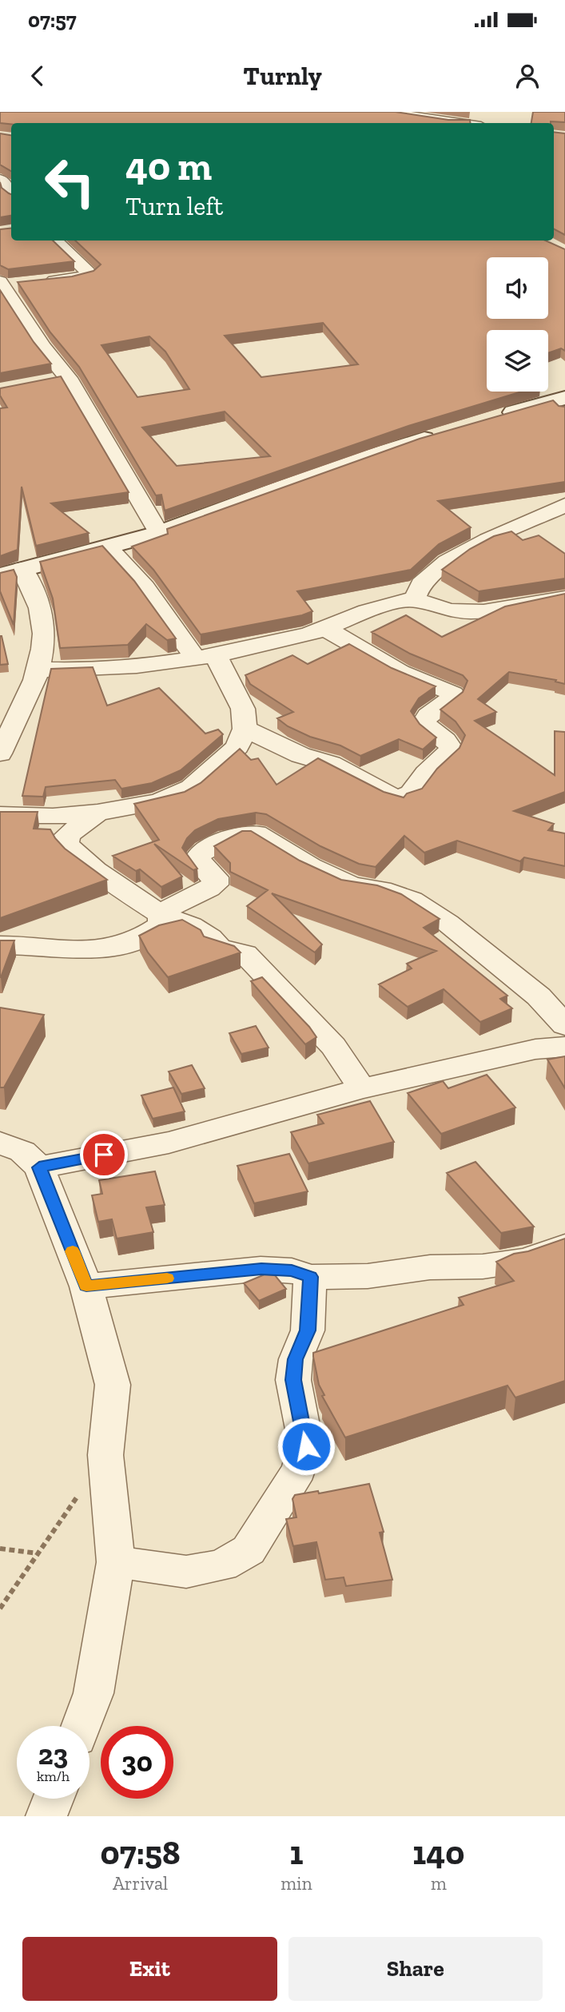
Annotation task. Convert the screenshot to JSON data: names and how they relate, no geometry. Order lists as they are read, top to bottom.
{
  "page": {
    "status": "07:57",
    "header": "Turnly",
    "turn": ["40 m", "Turn left"],
    "speed": "23 km/h",
    "limit": "30",
    "eta": [
      "07:58",
      "Arrival",
      "1",
      "min",
      "140",
      "m"
    ],
    "buttons": ["Exit", "Share"]
  }
}
